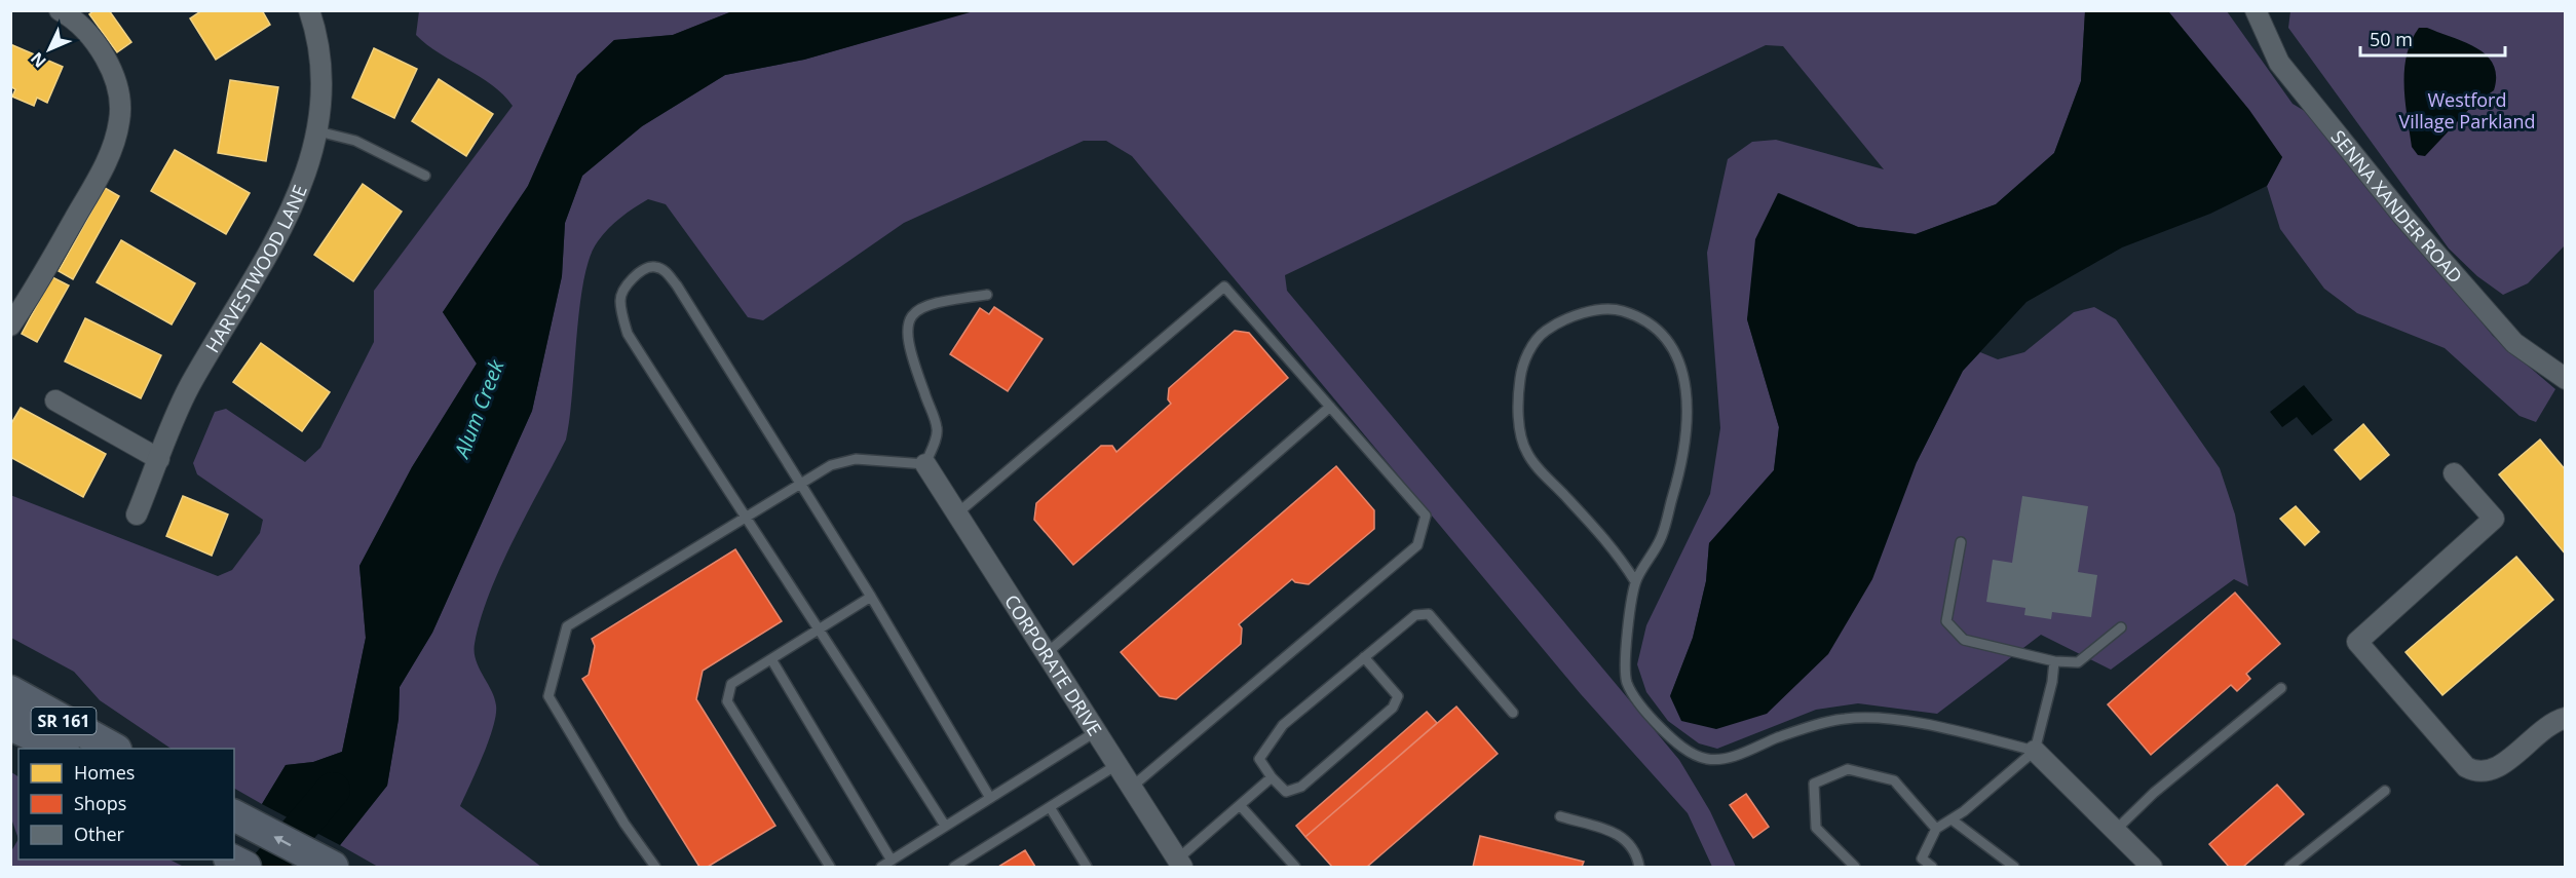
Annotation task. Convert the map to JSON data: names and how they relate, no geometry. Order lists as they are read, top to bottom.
{
  "streets": {
    "main road": ["SR 161"],
    "street": ["SENNA XANDER ROAD", "HARVESTWOOD LANE", "CORPORATE DRIVE"]
  },
  "water": ["Alum Creek"],
  "parks": ["Westford Village Parkland"],
  "legend": ["Homes", "Shops", "Other"],
  "scale_bar": "50 m",
  "north": "bottom left"
}
